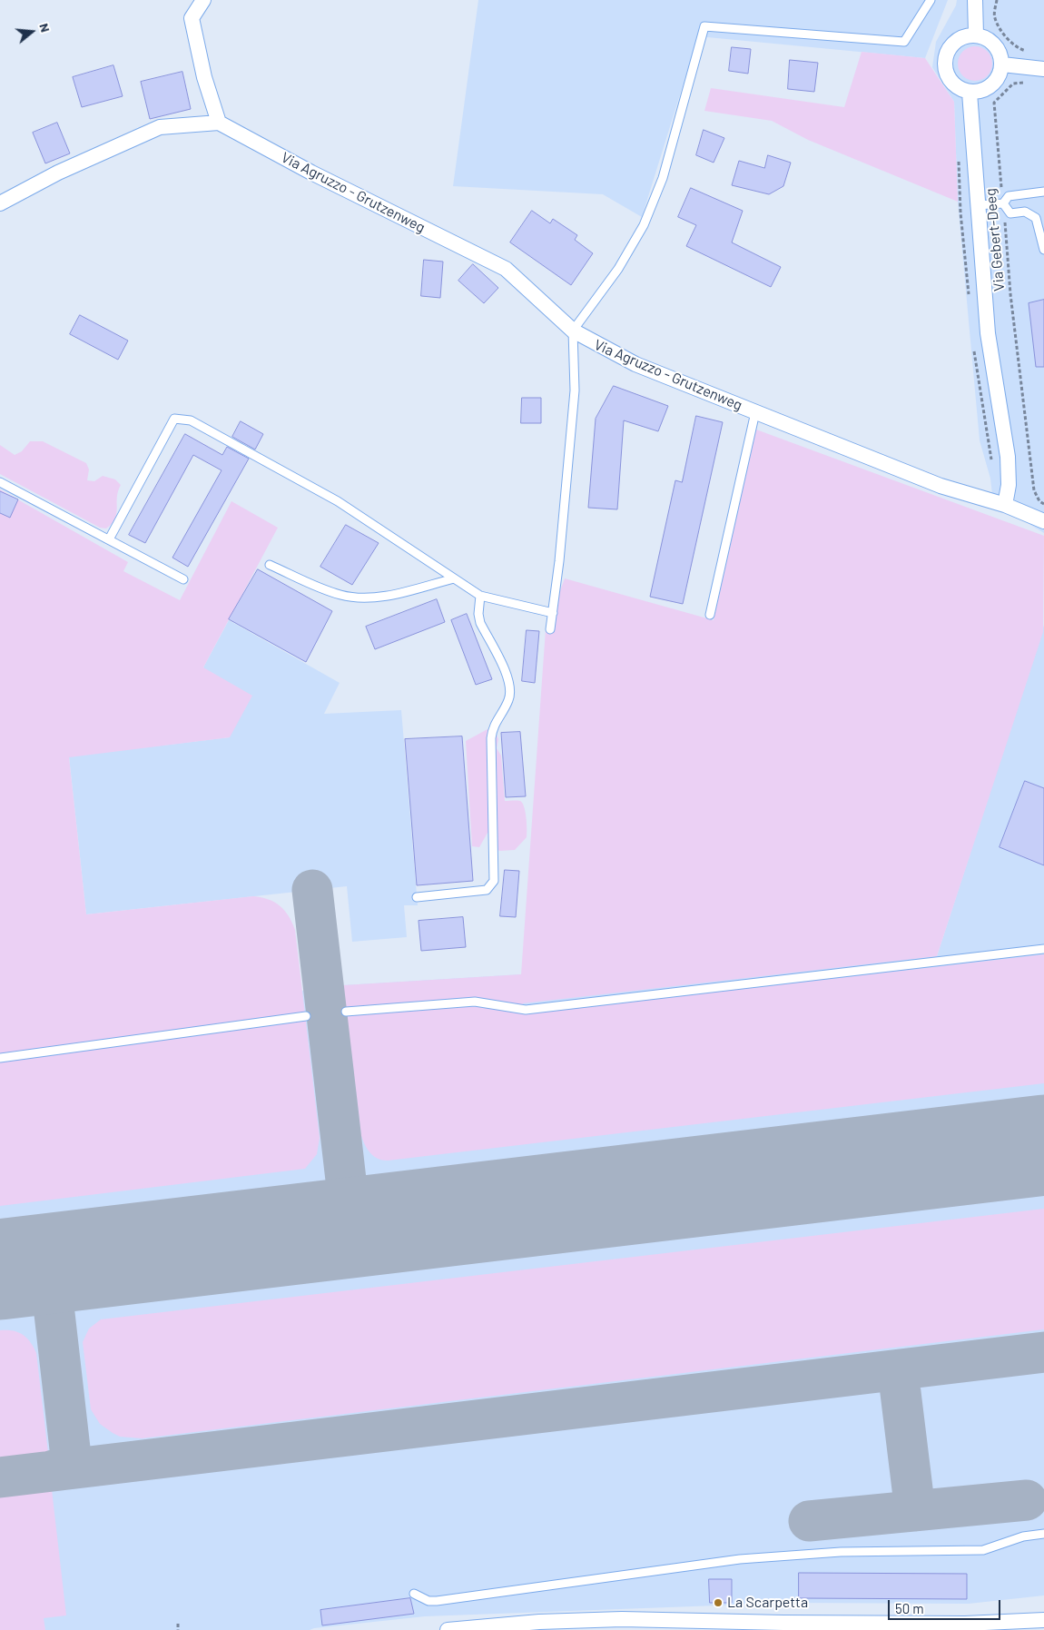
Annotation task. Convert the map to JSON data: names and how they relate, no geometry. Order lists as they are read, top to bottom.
{
  "streets": {
    "street": ["Via Agruzzo - Grutzenweg"],
    "path": ["Via Gebert-Deeg"]
  },
  "places": ["La Scarpetta"],
  "scale_bar": "50 m",
  "north": "right"
}
